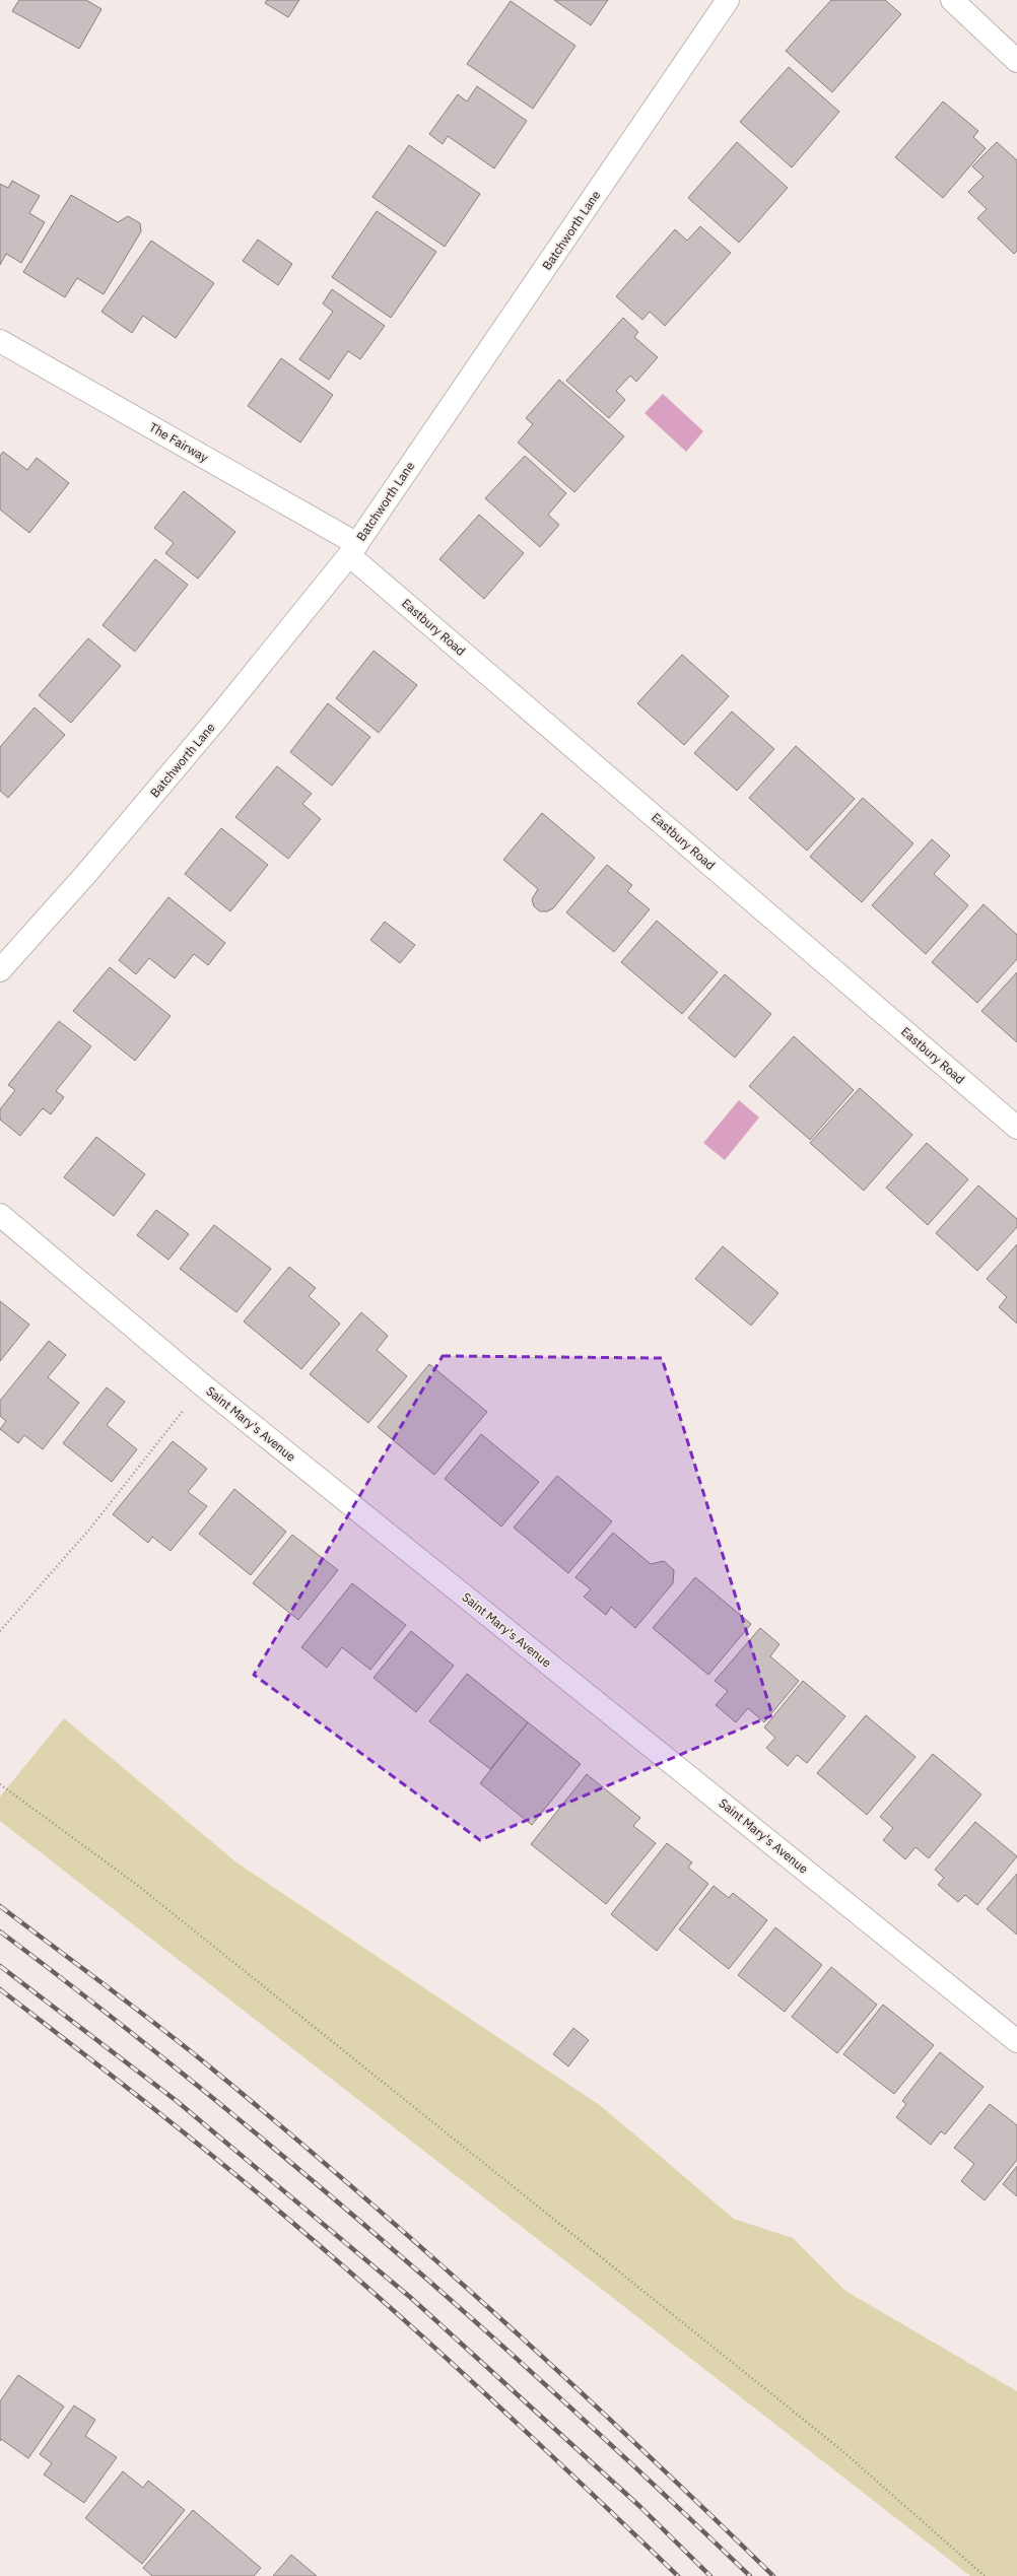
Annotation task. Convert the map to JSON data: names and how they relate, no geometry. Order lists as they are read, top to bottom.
{
  "streets": {
    "street": [
      "Batchworth Lane",
      "The Fairway",
      "Eastbury Road",
      "Saint Mary's Avenue"
    ]
  },
  "crossings": [
    ["Batchworth Lane", "The Fairway"],
    ["Batchworth Lane", "Eastbury Road"],
    ["The Fairway", "Eastbury Road"]
  ]
}
